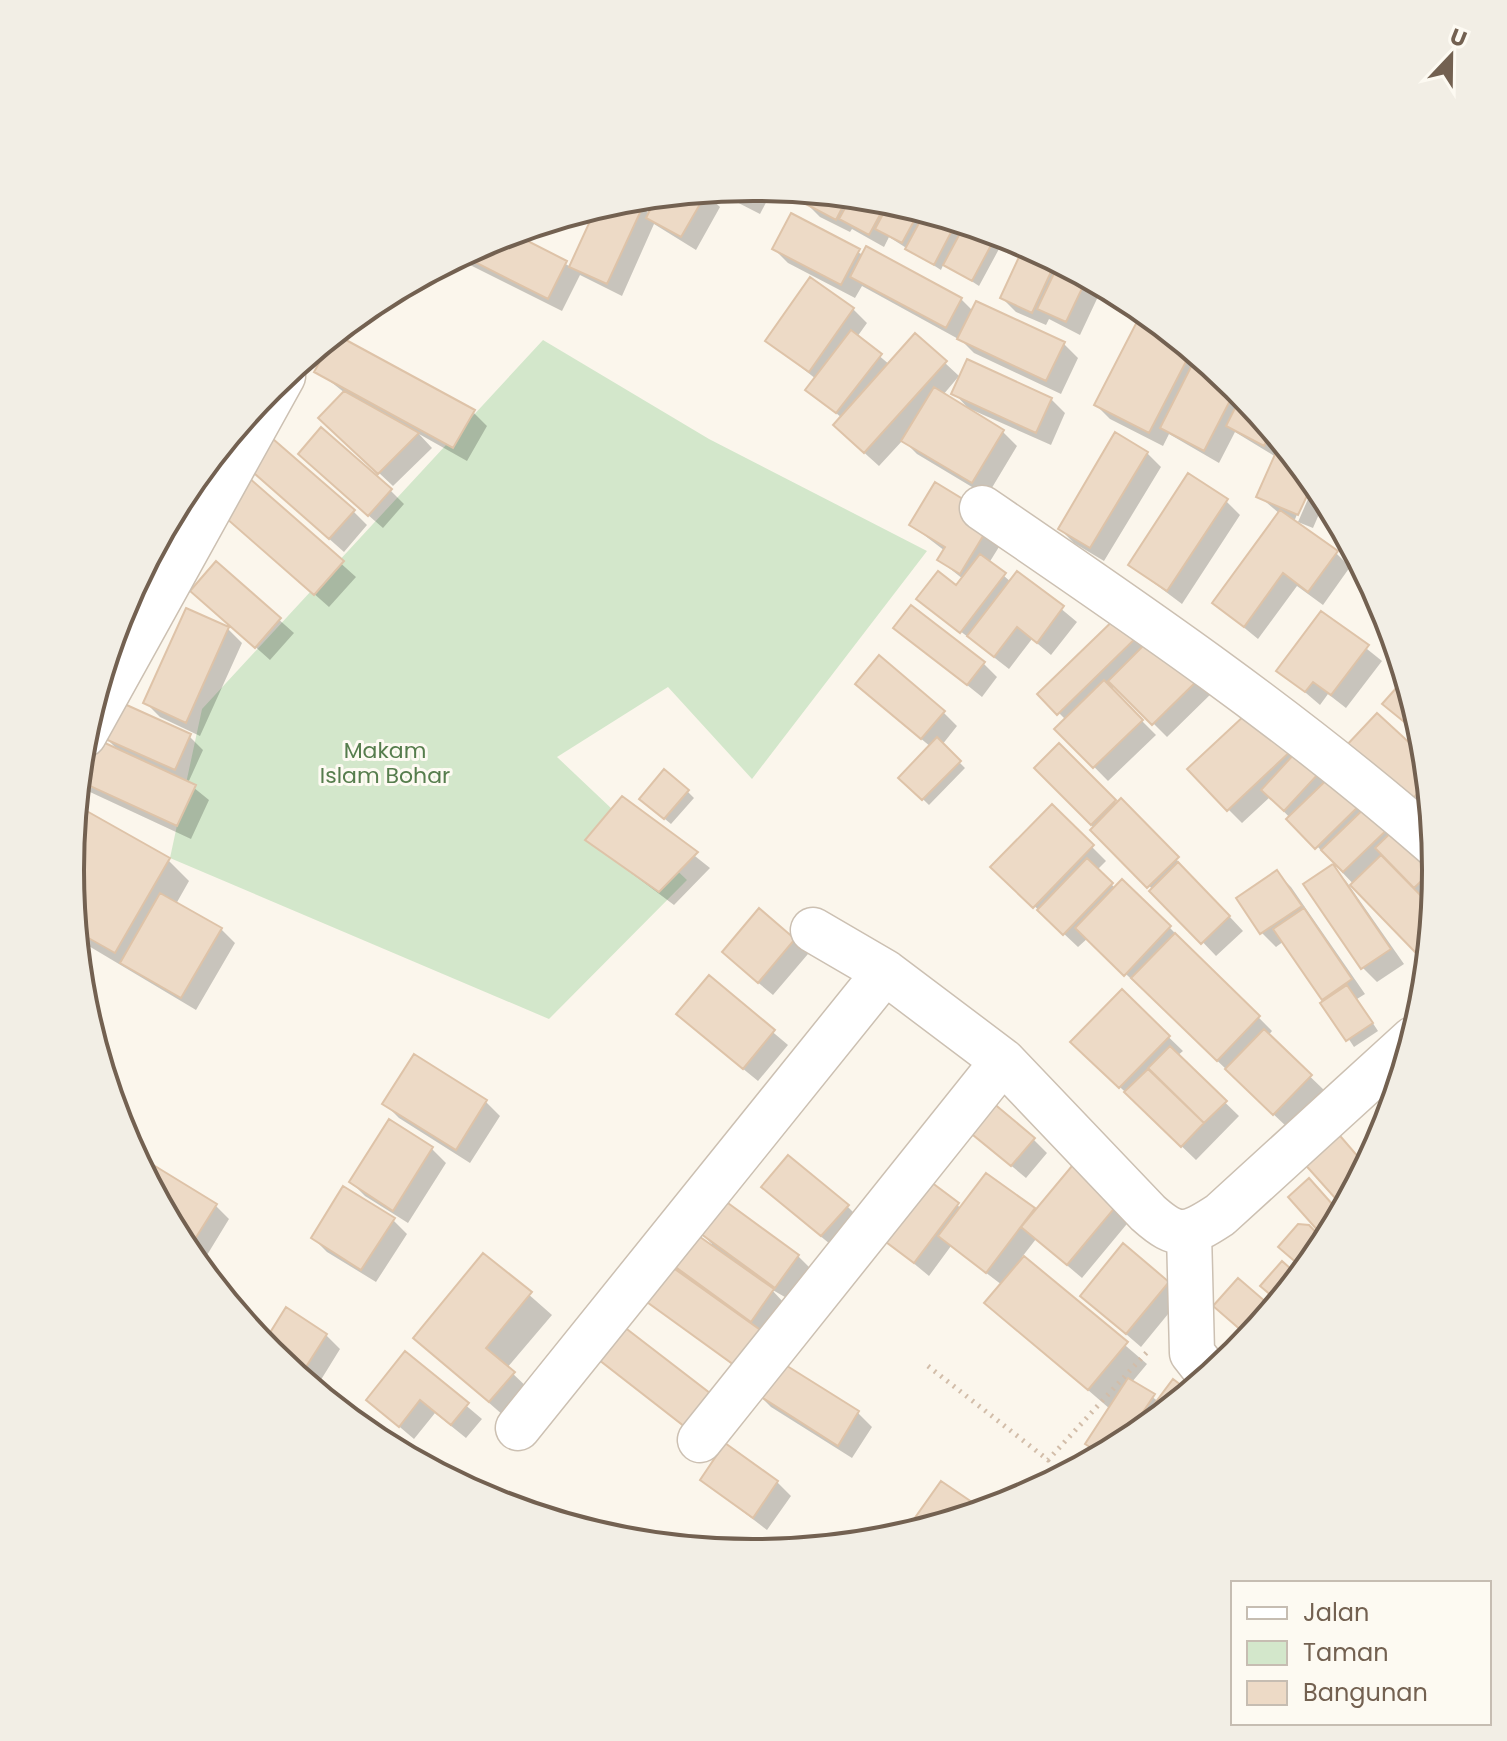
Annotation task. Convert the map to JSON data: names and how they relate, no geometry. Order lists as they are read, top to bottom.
{
  "parks": ["Makam Islam Bohar"],
  "legend": ["Jalan", "Taman", "Bangunan"],
  "north": "top"
}
